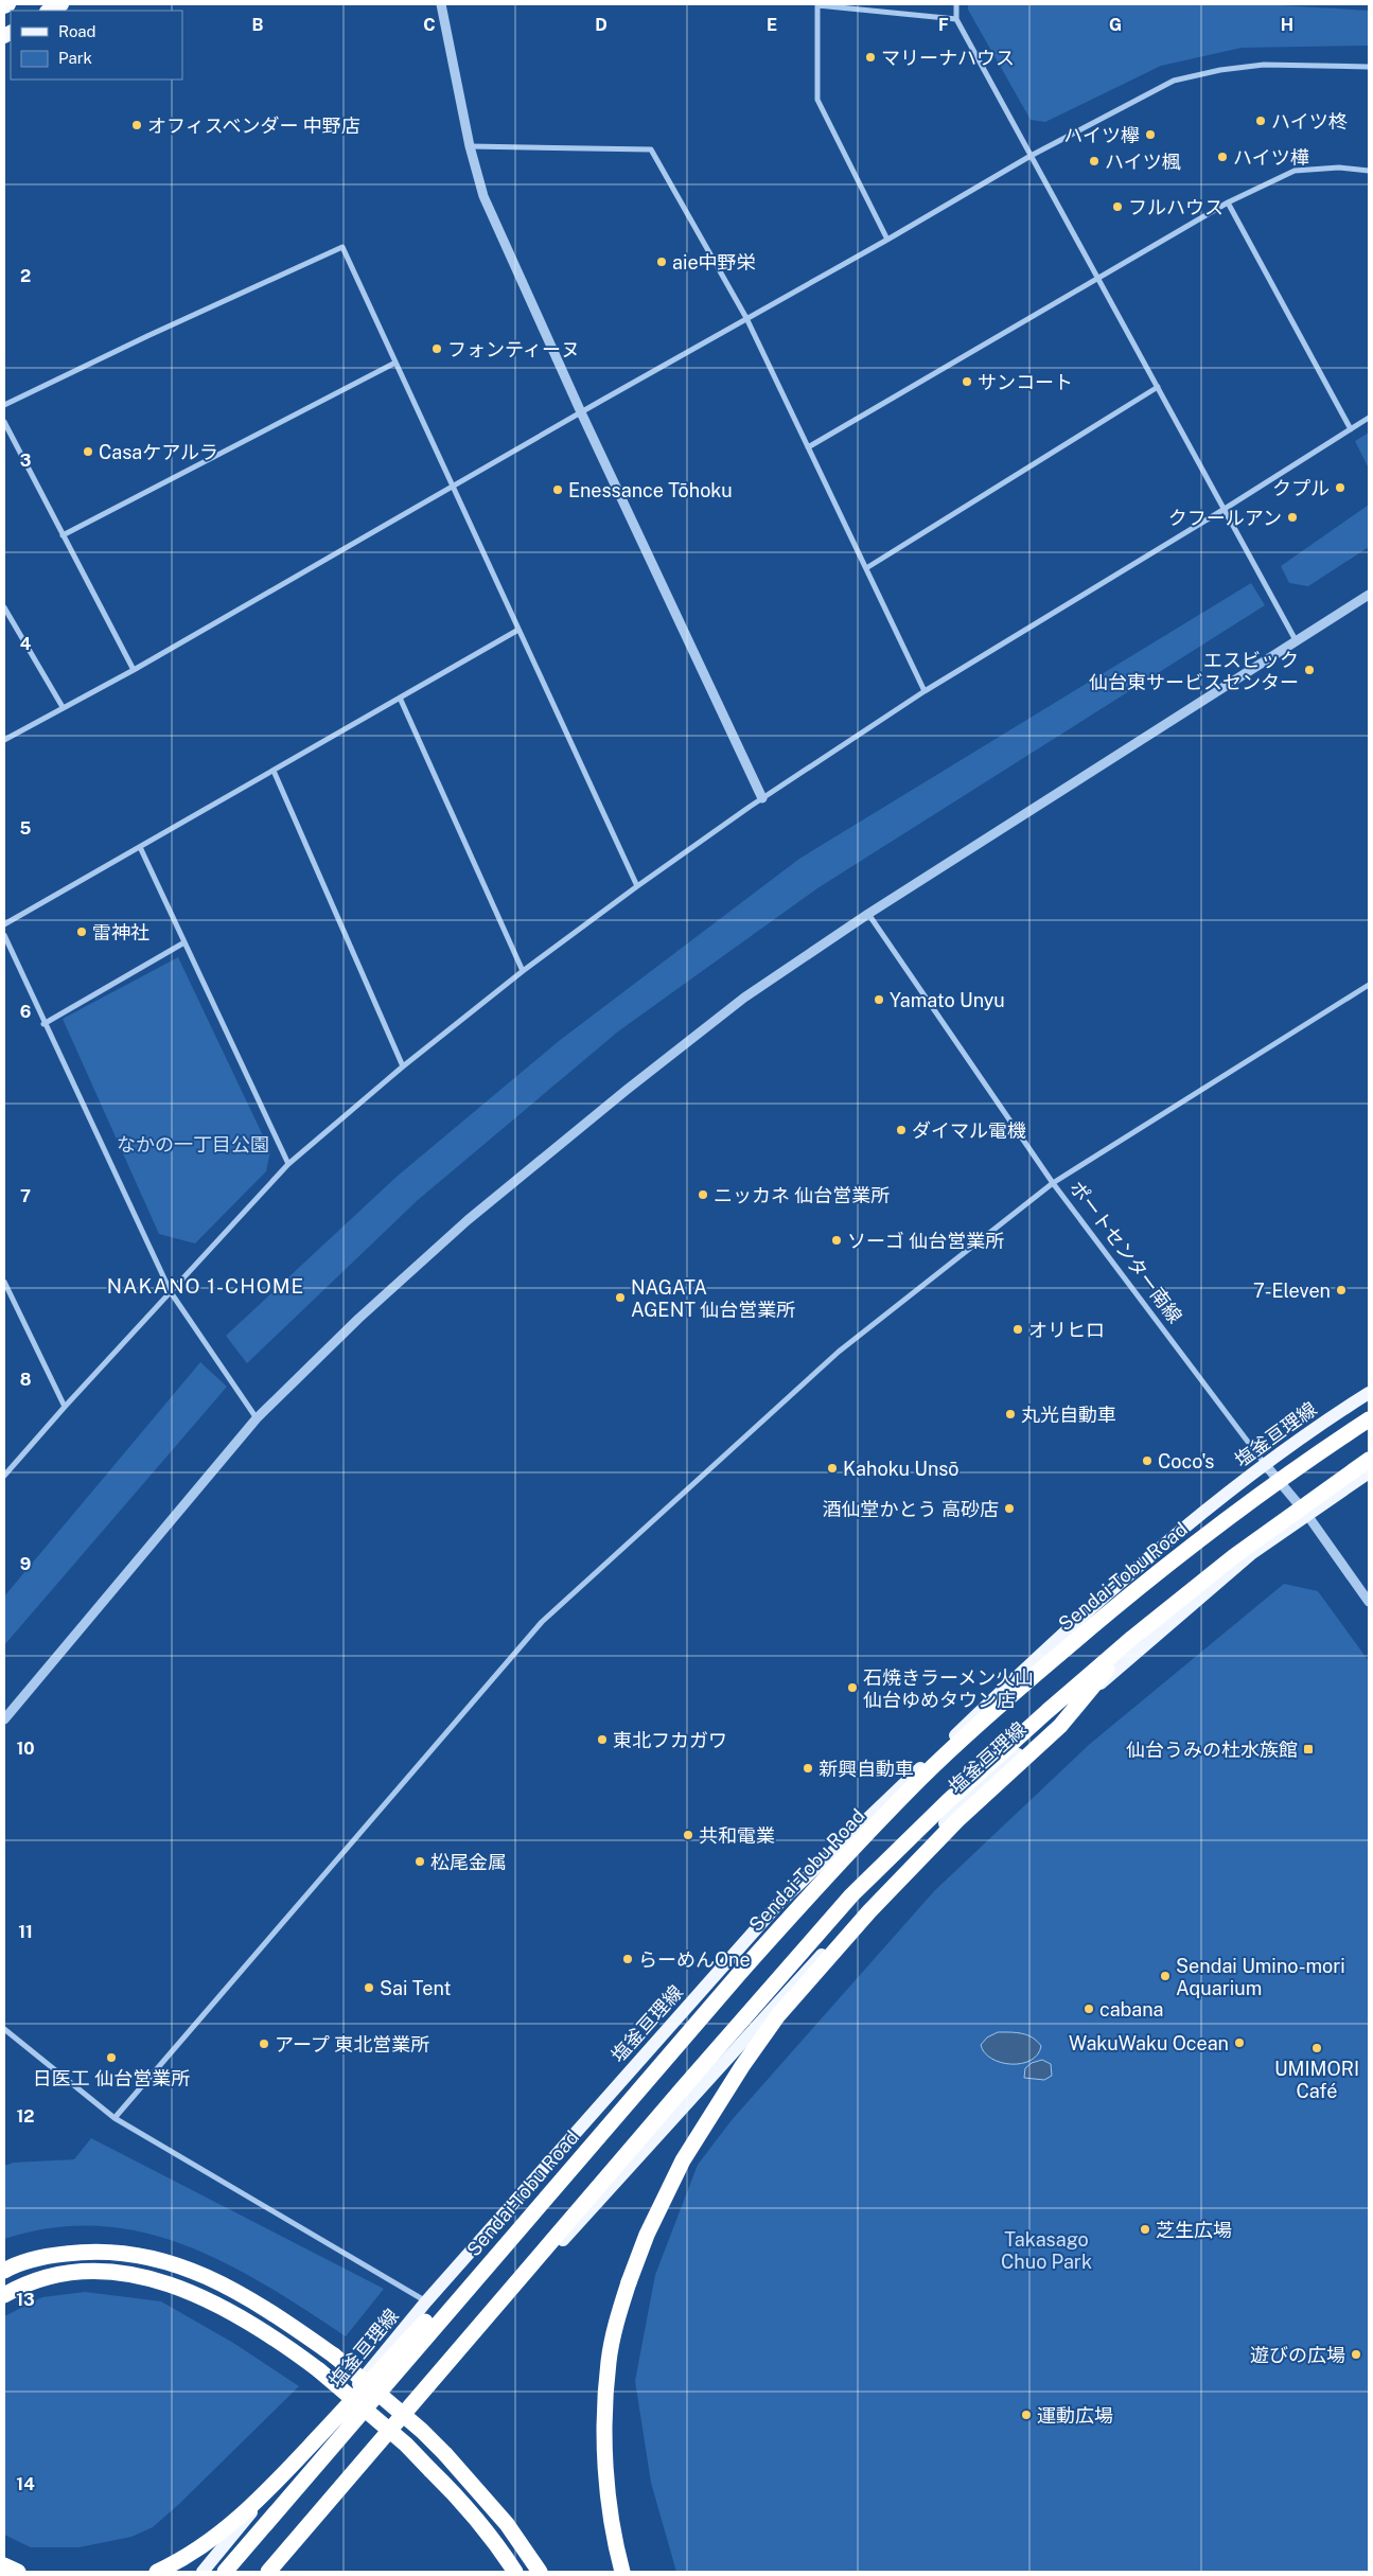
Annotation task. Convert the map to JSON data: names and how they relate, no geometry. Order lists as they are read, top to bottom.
{
  "streets": {
    "highway": ["Sendai-Tobu Road"],
    "main road": ["塩釜亘理線"],
    "street": ["ポートセンター南線"]
  },
  "crossings": [
    ["ポートセンター南線", "塩釜亘理線"]
  ],
  "districts": ["NAKANO 1-CHOME"],
  "parks": ["なかの一丁目公園", "Takasago Chuo Park"],
  "places": {
    "other": [
      "マリーナハウス",
      "ハイツ柊",
      "オフィスベンダー 中野店",
      "ハイツ欅",
      "ハイツ樺",
      "ハイツ楓",
      "フルハウス",
      "aie中野栄",
      "フォンティーヌ",
      "サンコート",
      "Casaケアルラ",
      "クプル",
      "Enessance Tōhoku",
      "クフールアン",
      "エスビック 仙台東サービスセンター",
      "雷神社",
      "Yamato Unyu",
      "ダイマル電機",
      "ニッカネ 仙台営業所",
      "ソーゴ 仙台営業所",
      "7-Eleven",
      "NAGATA AGENT 仙台営業所",
      "オリヒロ",
      "丸光自動車",
      "Coco's",
      "Kahoku Unsō",
      "酒仙堂かとう 高砂店",
      "石焼きラーメン火山 仙台ゆめタウン店",
      "東北フカガワ",
      "新興自動車",
      "共和電業",
      "松尾金属",
      "らーめんOne",
      "Sendai Umino-mori Aquarium",
      "Sai Tent",
      "cabana",
      "WakuWaku Ocean",
      "アープ 東北営業所",
      "UMIMORI Café",
      "日医工 仙台営業所",
      "芝生広場",
      "遊びの広場",
      "運動広場"
    ],
    "transit": ["仙台うみの杜水族館"]
  },
  "legend": ["Road", "Park"],
  "grid": {
    "columns": [
      "B",
      "C",
      "D",
      "E",
      "F",
      "G",
      "H"
    ],
    "rows": [
      "2",
      "3",
      "4",
      "5",
      "6",
      "7",
      "8",
      "9",
      "10",
      "11",
      "12",
      "13",
      "14"
    ]
  }
}
